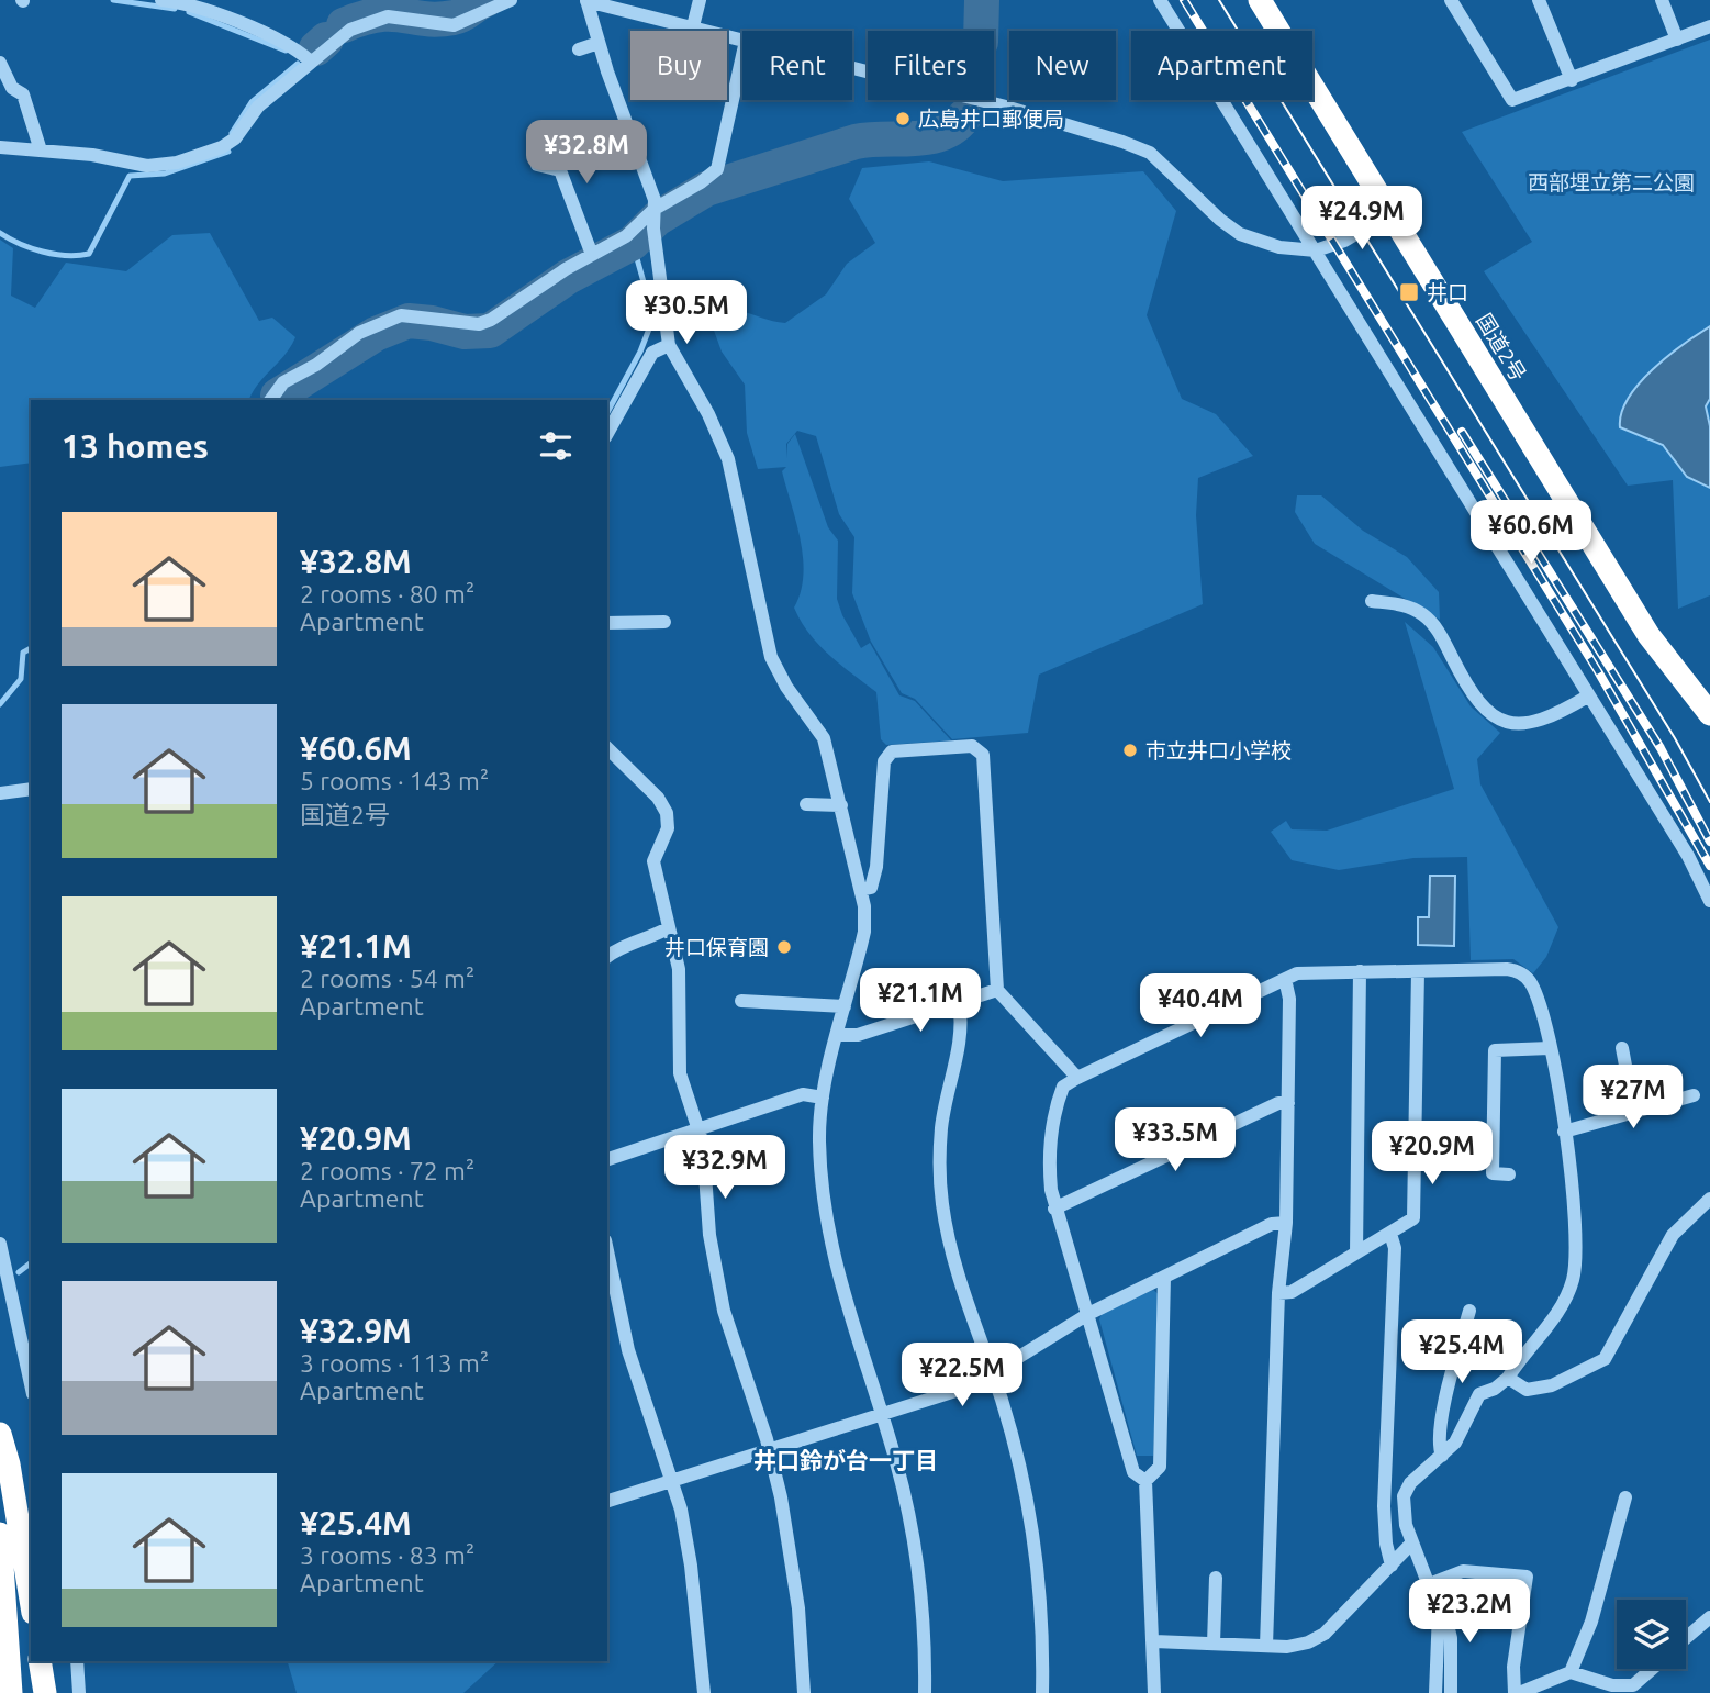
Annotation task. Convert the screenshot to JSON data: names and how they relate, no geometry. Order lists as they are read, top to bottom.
{
  "streets": {
    "highway": ["国道2号"]
  },
  "districts": ["井口鈴が台一丁目"],
  "parks": ["西部埋立第二公園"],
  "places": {
    "other": ["広島井口郵便局", "市立井口小学校", "井口保育園"],
    "transit": ["井口"]
  },
  "page": {
    "chip": [
      "Buy",
      "Rent",
      "Filters",
      "New",
      "Apartment"
    ],
    "price": [
      "¥32.8M",
      "¥24.9M",
      "¥30.5M",
      "¥60.6M",
      "¥21.1M",
      "¥40.4M",
      "¥27M",
      "¥33.5M",
      "¥20.9M",
      "¥32.9M",
      "¥25.4M",
      "¥22.5M",
      "¥23.2M"
    ],
    "heading": "13 homes",
    "list": [
      {
        "name": "¥32.8M",
        "note": "2 rooms · 80 m² · Apartment"
      },
      {
        "name": "¥60.6M",
        "note": "5 rooms · 143 m² · 国道2号"
      },
      {
        "name": "¥21.1M",
        "note": "2 rooms · 54 m² · Apartment"
      },
      {
        "name": "¥20.9M",
        "note": "2 rooms · 72 m² · Apartment"
      },
      {
        "name": "¥32.9M",
        "note": "3 rooms · 113 m² · Apartment"
      },
      {
        "name": "¥25.4M",
        "note": "3 rooms · 83 m² · Apartment"
      }
    ]
  }
}
